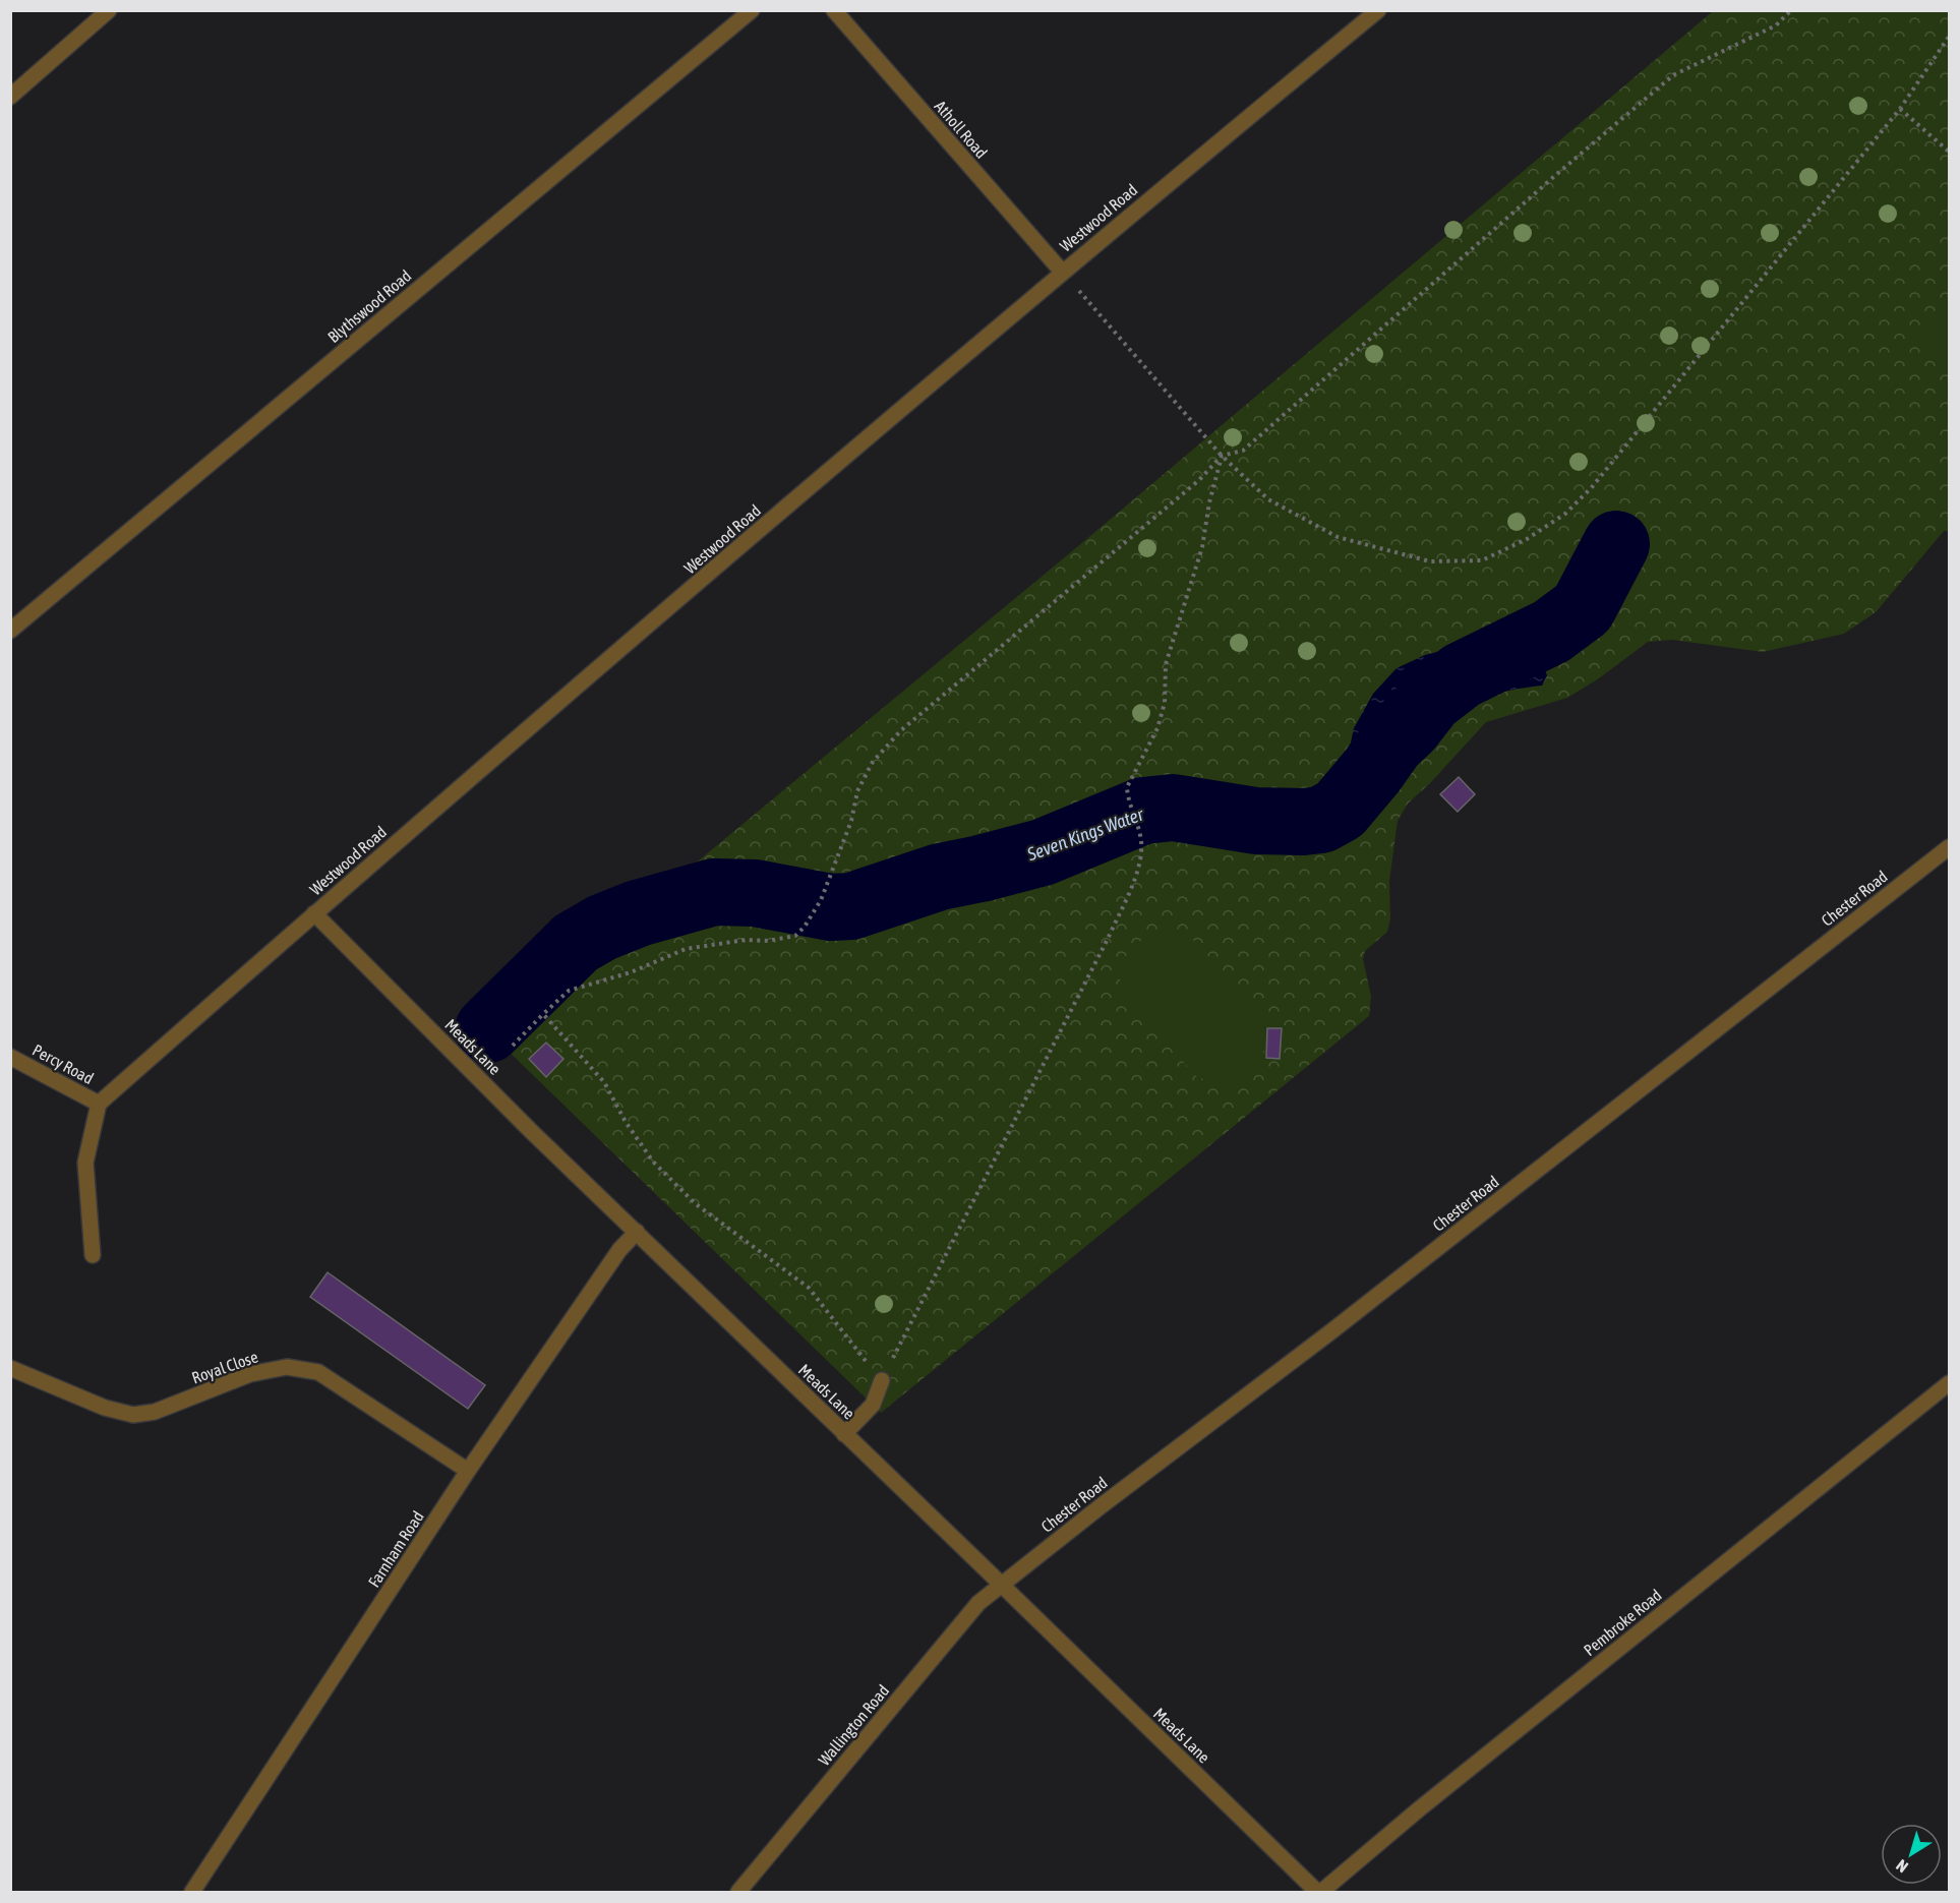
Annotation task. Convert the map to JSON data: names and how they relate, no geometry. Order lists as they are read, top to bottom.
{
  "streets": {
    "street": [
      "Atholl Road",
      "Westwood Road",
      "Blythswood Road",
      "Chester Road",
      "Meads Lane",
      "Percy Road",
      "Royal Close",
      "Farnham Road",
      "Pembroke Road",
      "Wallington Road"
    ]
  },
  "crossings": [
    ["Atholl Road", "Westwood Road"],
    ["Westwood Road", "Meads Lane"],
    ["Westwood Road", "Percy Road"],
    ["Chester Road", "Meads Lane"],
    ["Chester Road", "Wallington Road"],
    ["Meads Lane", "Farnham Road"],
    ["Meads Lane", "Pembroke Road"],
    ["Meads Lane", "Wallington Road"],
    ["Royal Close", "Farnham Road"]
  ],
  "water": ["Seven Kings Water"],
  "north": "bottom left"
}
